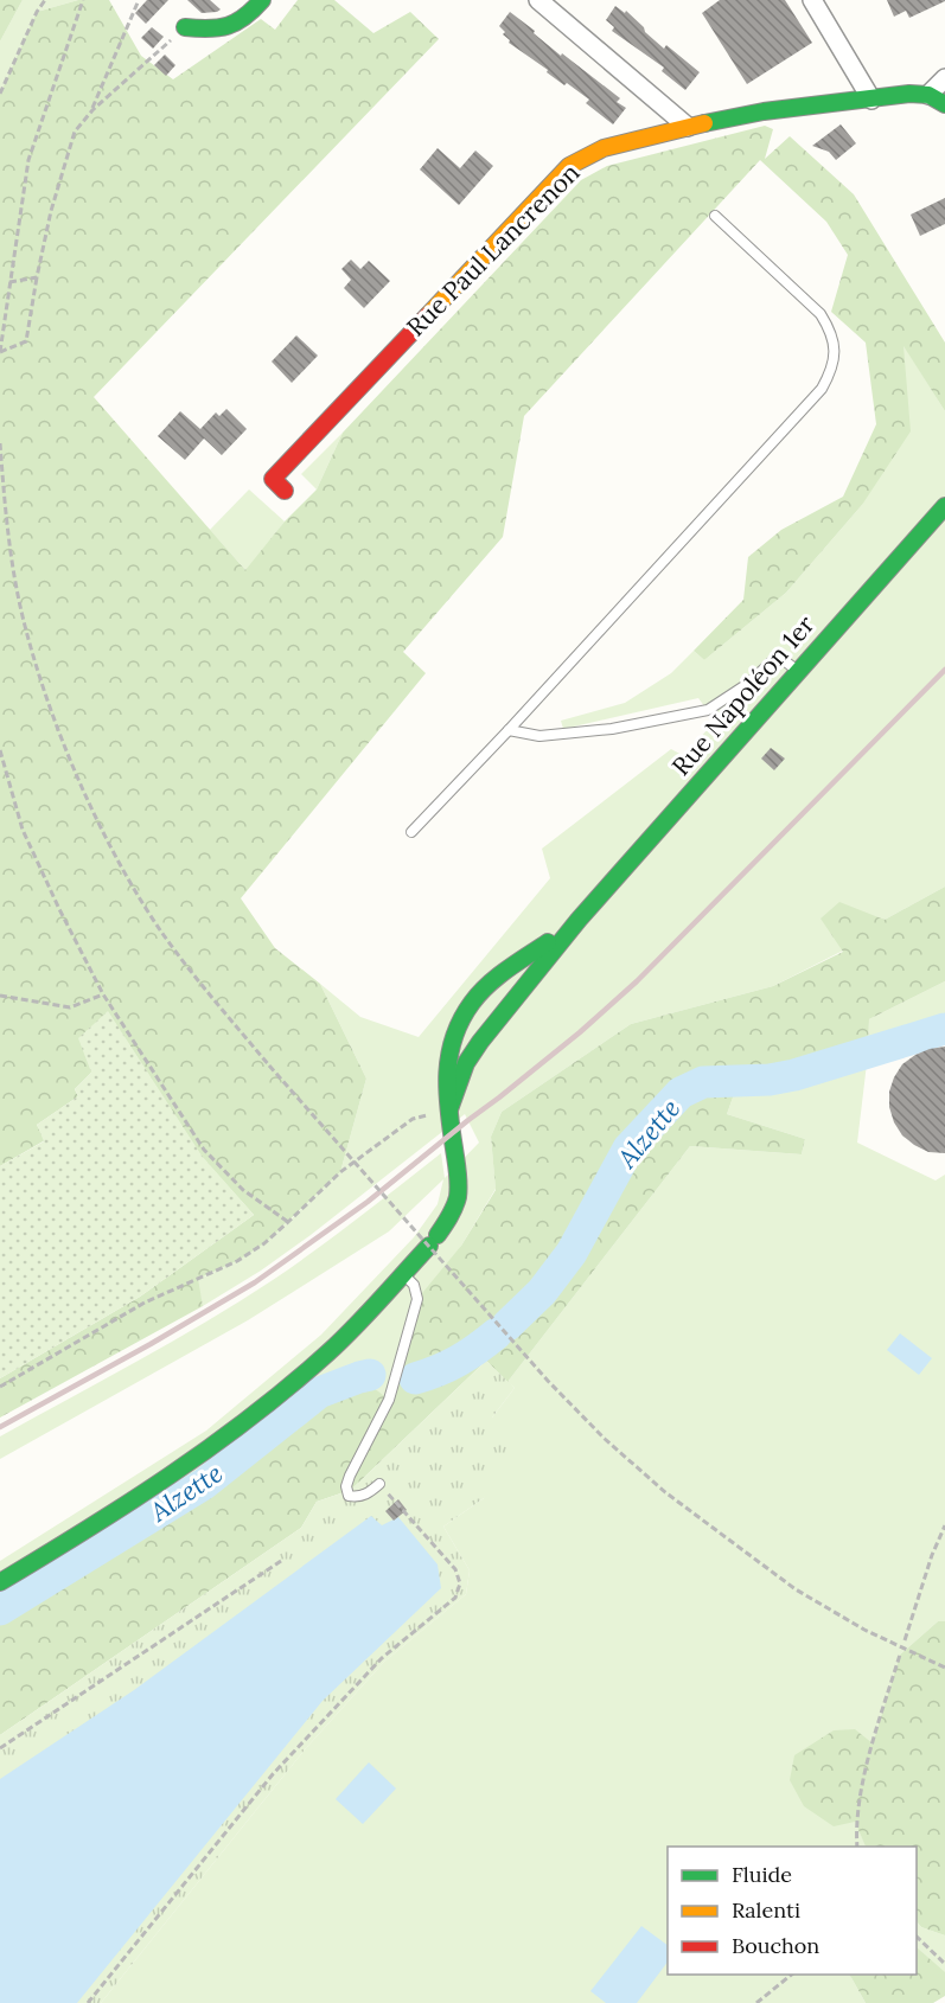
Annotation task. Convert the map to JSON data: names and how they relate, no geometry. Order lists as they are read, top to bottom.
{
  "streets": {
    "main road": ["Rue Paul Lancrenon", "Rue Napoléon 1er"]
  },
  "water": ["Alzette"],
  "legend": ["Fluide", "Ralenti", "Bouchon"]
}
